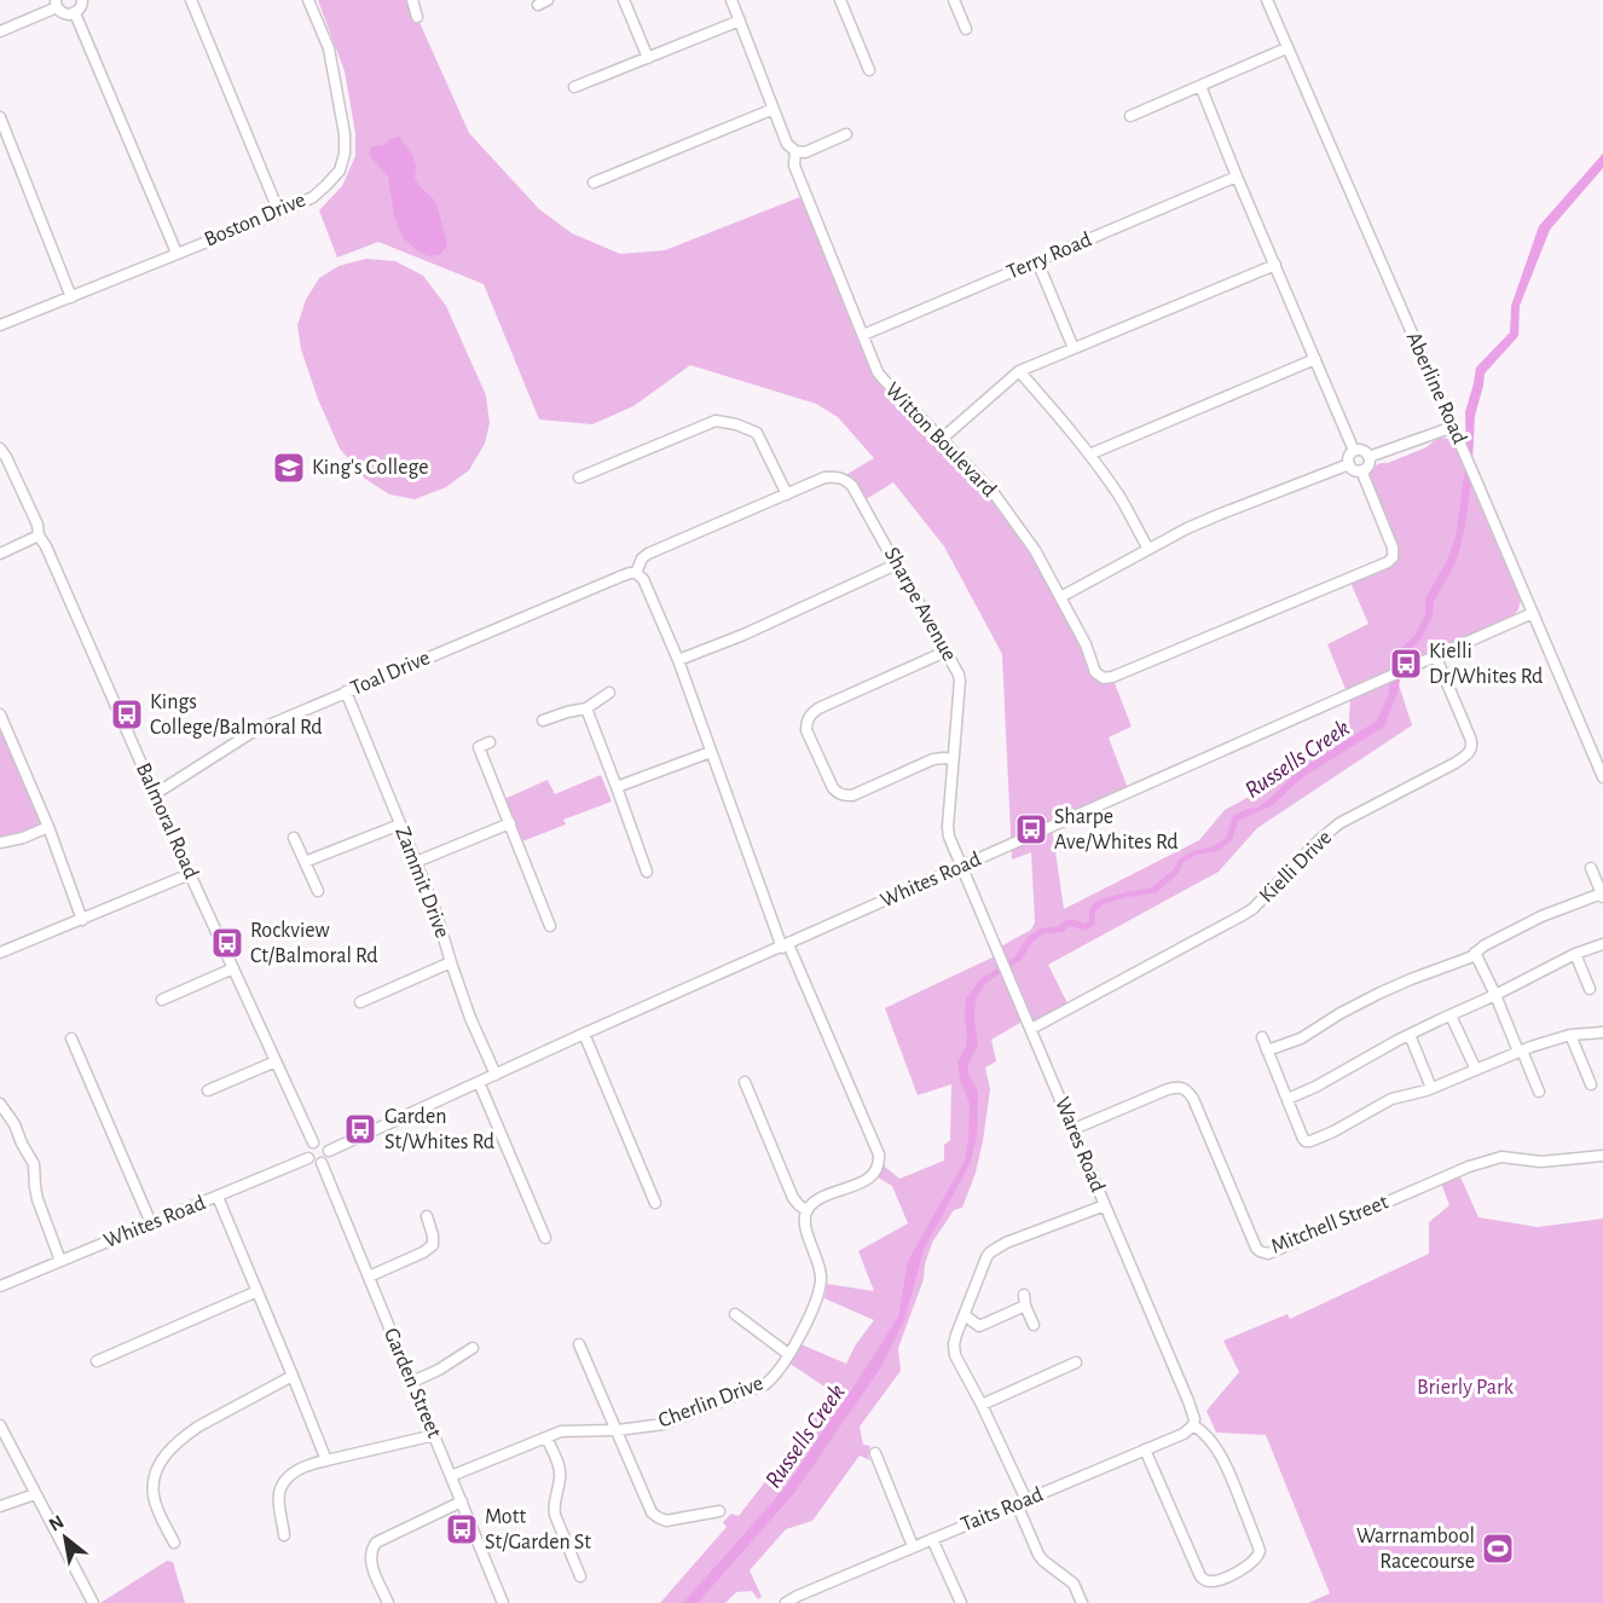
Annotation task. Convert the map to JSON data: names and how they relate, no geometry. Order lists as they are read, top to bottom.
{
  "streets": {
    "street": [
      "Boston Drive",
      "Terry Road",
      "Aberline Road",
      "Witton Boulevard",
      "Sharpe Avenue",
      "Toal Drive",
      "Balmoral Road",
      "Kielli Drive",
      "Whites Road",
      "Zammit Drive",
      "Wares Road",
      "Mitchell Street",
      "Garden Street",
      "Cherlin Drive",
      "Taits Road"
    ]
  },
  "crossings": [
    ["Terry Road", "Witton Boulevard"],
    ["Aberline Road", "Whites Road"],
    ["Sharpe Avenue", "Toal Drive"],
    ["Sharpe Avenue", "Whites Road"],
    ["Sharpe Avenue", "Wares Road"],
    ["Toal Drive", "Balmoral Road"],
    ["Toal Drive", "Zammit Drive"],
    ["Balmoral Road", "Whites Road"],
    ["Balmoral Road", "Garden Street"],
    ["Kielli Drive", "Whites Road"],
    ["Kielli Drive", "Wares Road"],
    ["Whites Road", "Zammit Drive"],
    ["Whites Road", "Wares Road"],
    ["Whites Road", "Garden Street"],
    ["Wares Road", "Mitchell Street"],
    ["Wares Road", "Taits Road"],
    ["Garden Street", "Cherlin Drive"]
  ],
  "water": ["Russells Creek"],
  "parks": ["Brierly Park"],
  "places": {
    "school or university": ["King's College"],
    "bus stop": [
      "Kielli Dr/Whites Rd",
      "Kings College/Balmoral Rd",
      "Sharpe Ave/Whites Rd",
      "Rockview Ct/Balmoral Rd",
      "Garden St/Whites Rd",
      "Mott St/Garden St"
    ],
    "sports": ["Warrnambool Racecourse"]
  },
  "north": "top left"
}
